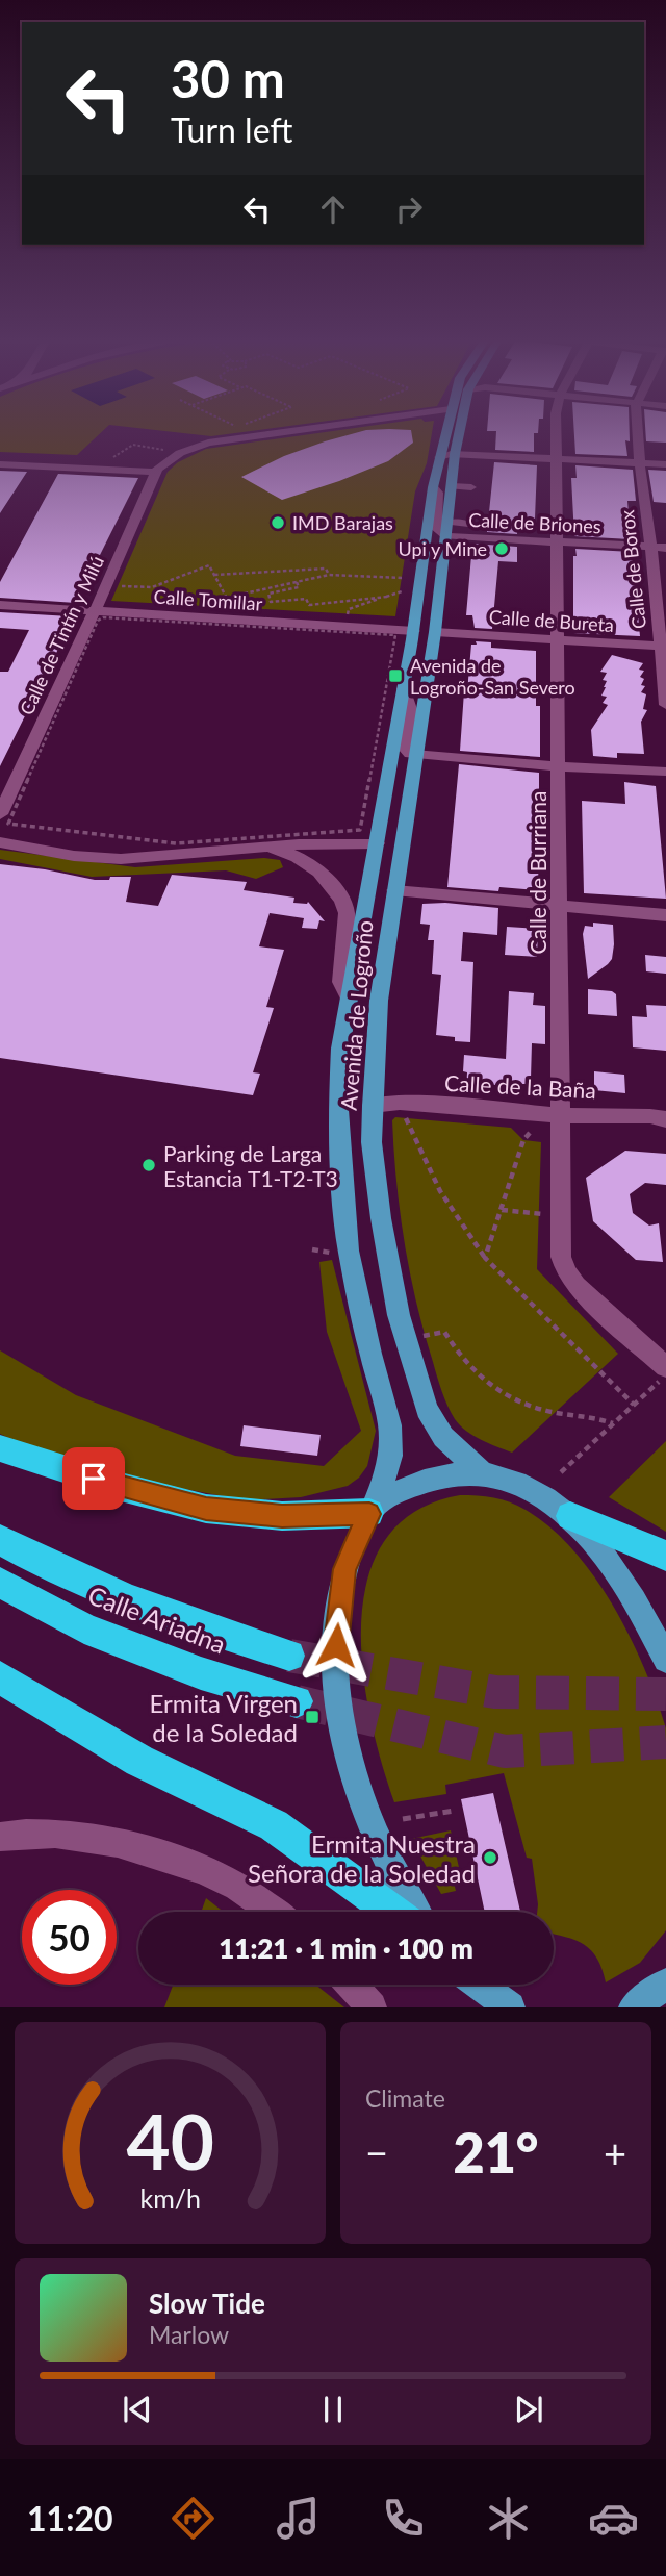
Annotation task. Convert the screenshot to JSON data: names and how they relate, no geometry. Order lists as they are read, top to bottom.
{
  "streets": {
    "highway": ["Calle Ariadna"],
    "main road": ["Avenida de Logroño"],
    "street": [
      "Calle de Briones",
      "Calle de Borox",
      "Calle Tomillar",
      "Calle de Bureta",
      "Calle de Tintín y Milú",
      "Calle de Burriana",
      "Calle de la Baña"
    ]
  },
  "crossings": [
    ["Calle de Briones", "Calle de Borox"],
    ["Calle de Briones", "Calle de Burriana"],
    ["Calle de Briones", "Avenida de Logroño"],
    ["Calle de Borox", "Calle de Bureta"],
    ["Calle Tomillar", "Calle de Tintín y Milú"],
    ["Calle Tomillar", "Avenida de Logroño"],
    ["Calle de Bureta", "Calle de Burriana"],
    ["Calle de Bureta", "Avenida de Logroño"],
    ["Calle de Burriana", "Calle de la Baña"],
    ["Avenida de Logroño", "Calle de la Baña"]
  ],
  "places": {
    "other": [
      "IMD Barajas",
      "Upi y Mine",
      "Parking de Larga Estancia T1-T2-T3",
      "Ermita Nuestra Señora de la Soledad"
    ],
    "transit": ["Avenida de Logroño-San Severo", "Ermita Virgen de la Soledad"]
  },
  "page": {
    "turn": ["30 m", "Turn left"],
    "limit": "50",
    "trip": "11:21 · 1 min · 100 m",
    "tile": "Climate",
    "heat": ["−", "21°", "+"],
    "song": ["Slow Tide", "Marlow"],
    "tabs": "11:20",
    "gauge": ["40", "km/h"]
  }
}
